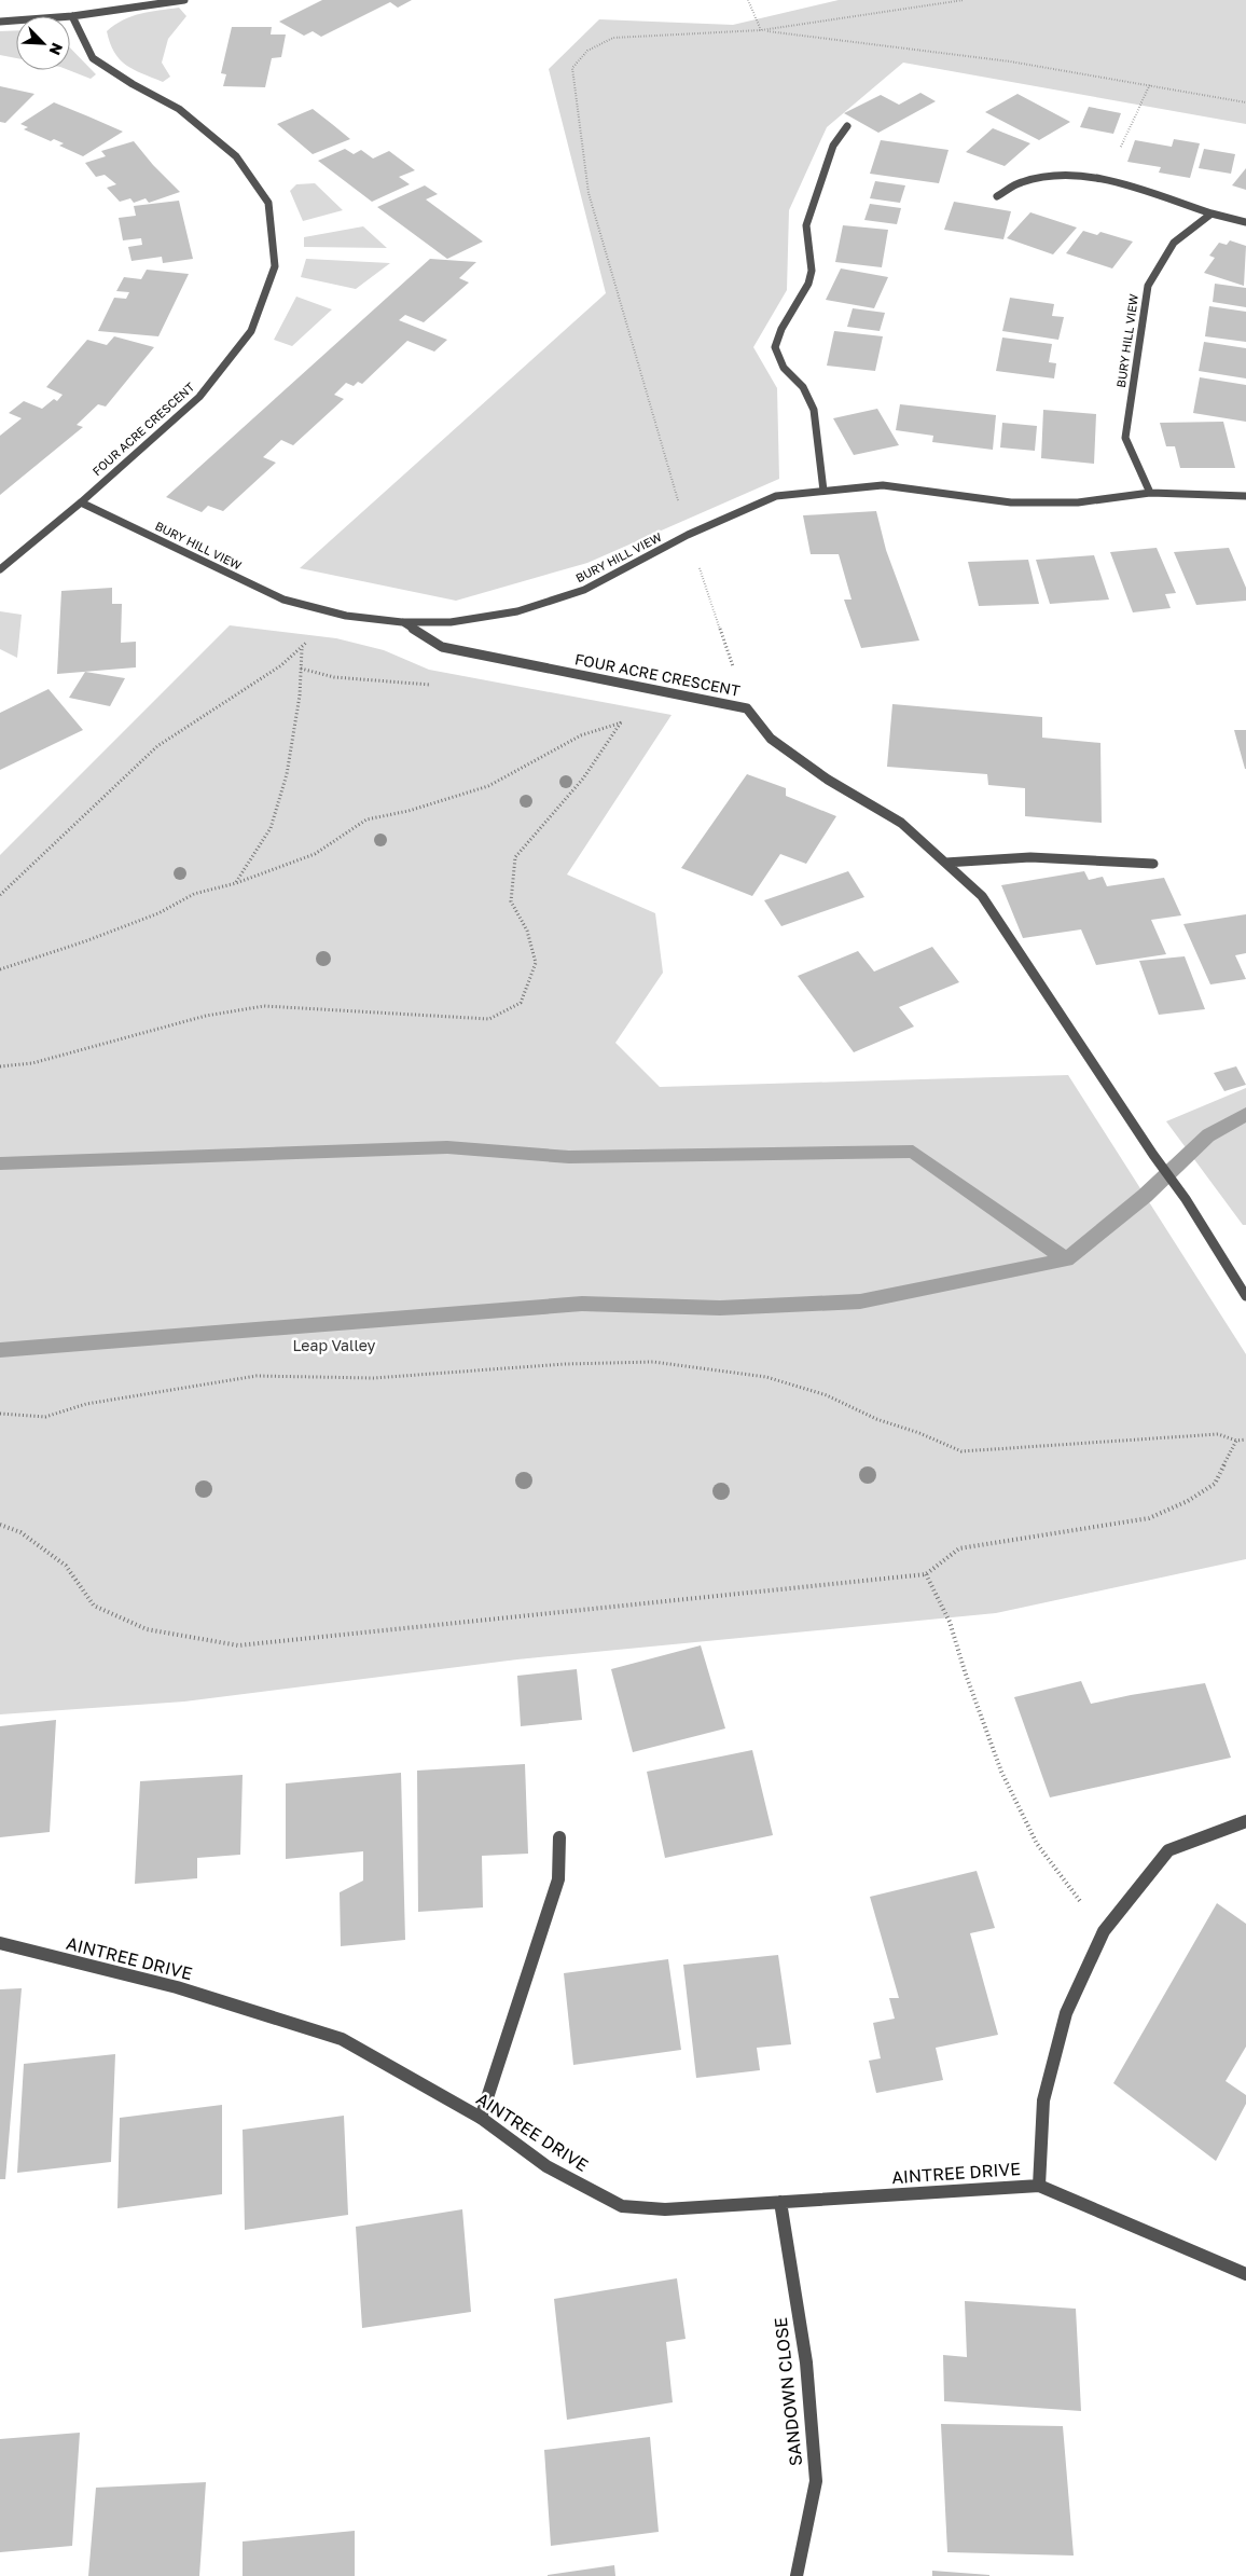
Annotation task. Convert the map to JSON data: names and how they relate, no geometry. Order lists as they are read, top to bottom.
{
  "streets": {
    "street": [
      "BURY HILL VIEW",
      "FOUR ACRE CRESCENT",
      "AINTREE DRIVE",
      "SANDOWN CLOSE"
    ]
  },
  "crossings": [
    ["BURY HILL VIEW", "FOUR ACRE CRESCENT"],
    ["AINTREE DRIVE", "SANDOWN CLOSE"]
  ],
  "parks": ["Leap Valley"],
  "north": "bottom right"
}
